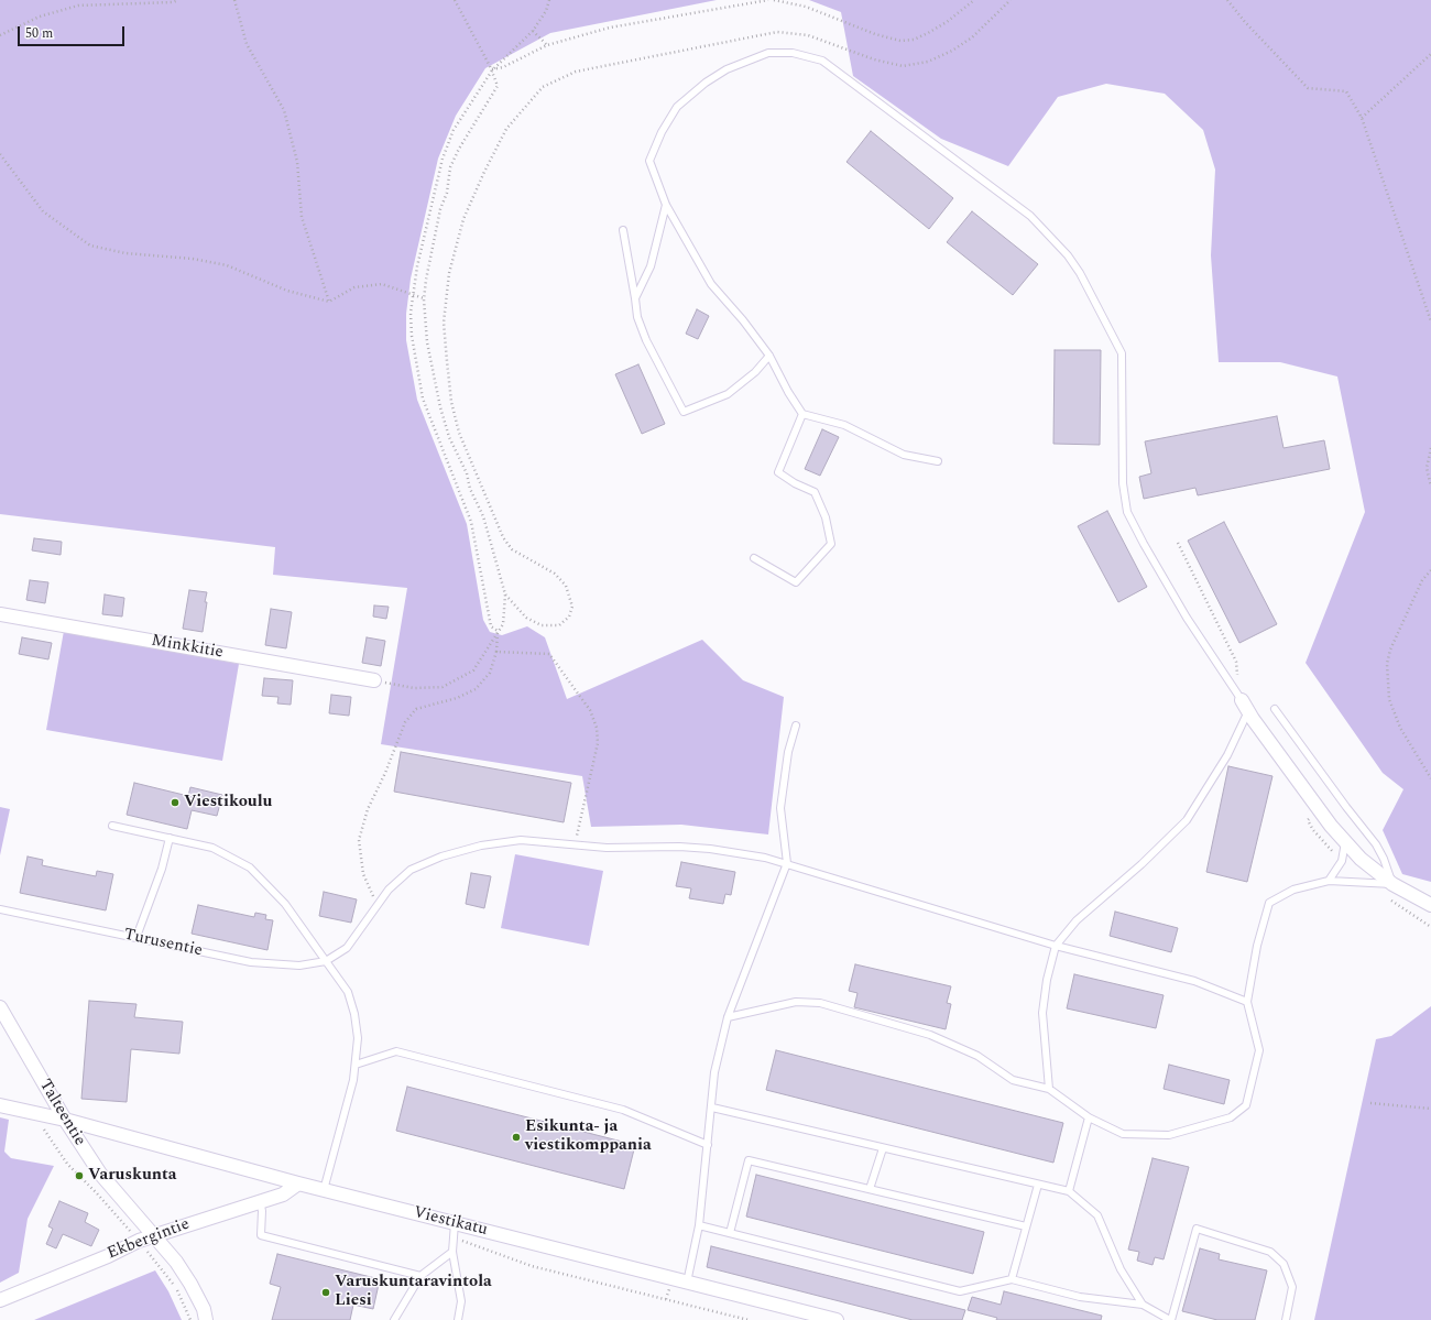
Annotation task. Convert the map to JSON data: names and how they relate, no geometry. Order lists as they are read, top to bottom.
{
  "streets": {
    "street": [
      "Minkkitie",
      "Talteentie",
      "Viestikatu",
      "Ekbergintie"
    ],
    "lane": ["Turusentie"]
  },
  "crossings": [
    ["Talteentie", "Viestikatu"],
    ["Talteentie", "Ekbergintie"],
    ["Viestikatu", "Ekbergintie"]
  ],
  "places": [
    "Viestikoulu",
    "Esikunta- ja viestikomppania",
    "Varuskunta",
    "Varuskuntaravintola Liesi"
  ],
  "scale_bar": "50 m"
}
